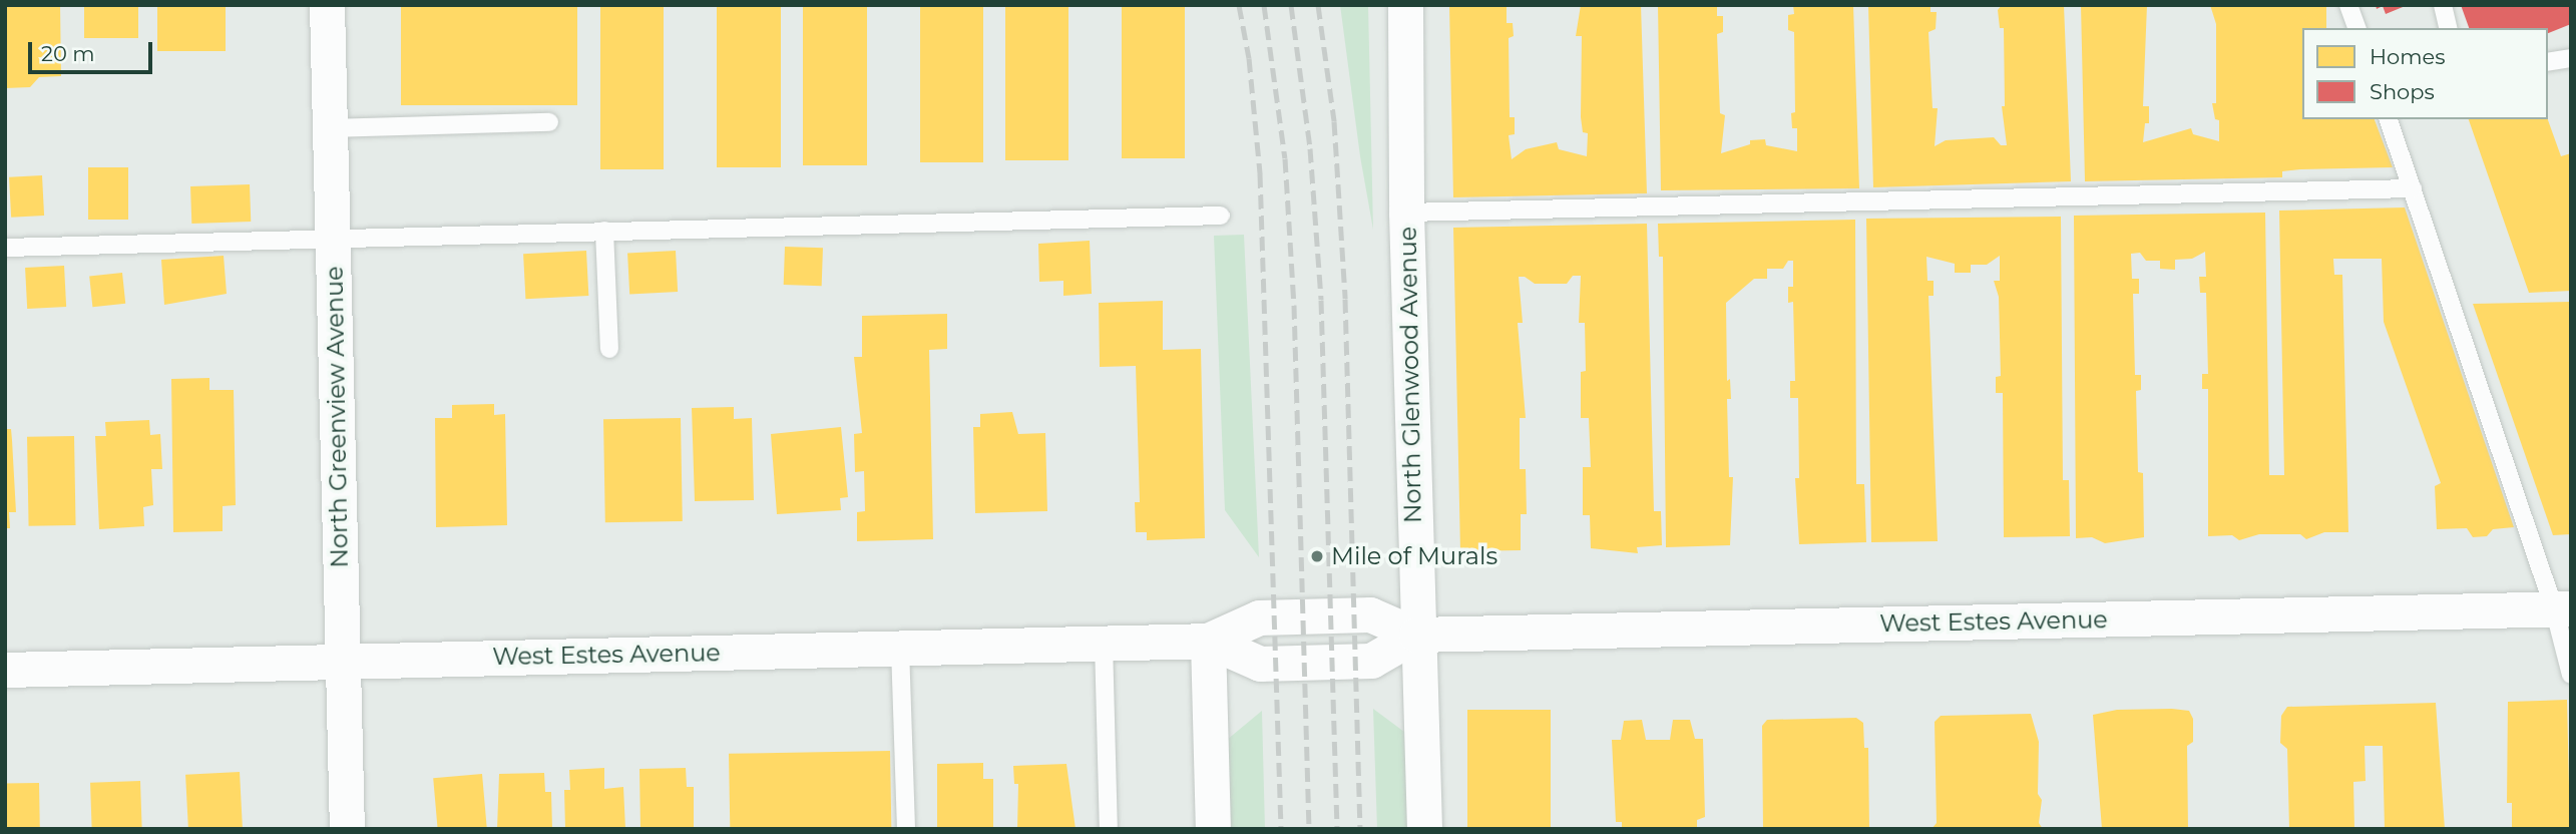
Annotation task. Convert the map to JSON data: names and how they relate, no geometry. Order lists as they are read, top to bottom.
{
  "streets": {
    "street": ["North Glenwood Avenue", "North Greenview Avenue", "West Estes Avenue"]
  },
  "crossings": [
    ["North Glenwood Avenue", "West Estes Avenue"],
    ["North Greenview Avenue", "West Estes Avenue"]
  ],
  "places": ["Mile of Murals"],
  "legend": ["Homes", "Shops"],
  "scale_bar": "20 m"
}
